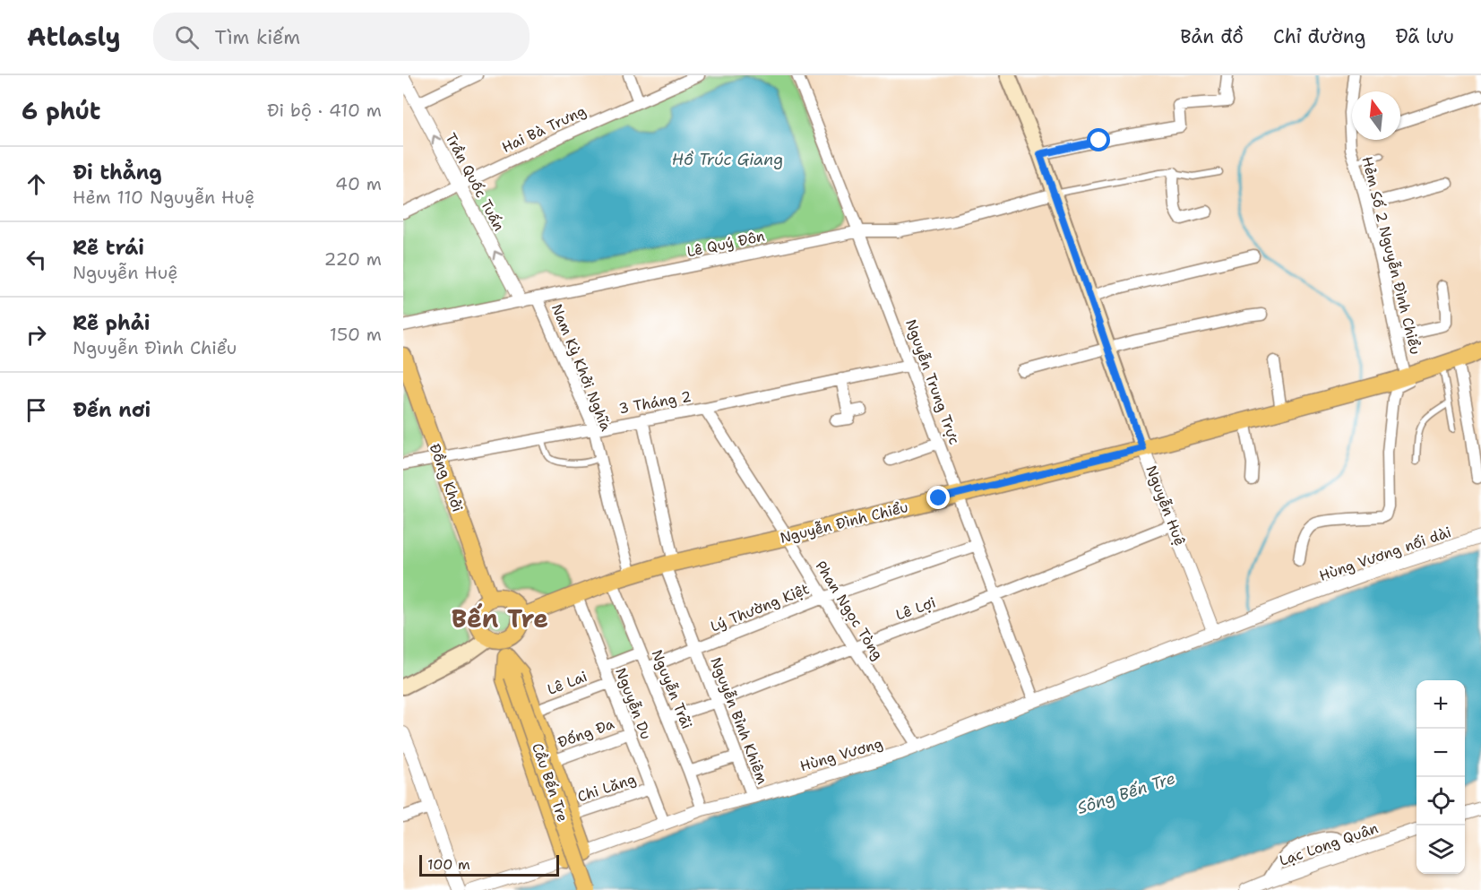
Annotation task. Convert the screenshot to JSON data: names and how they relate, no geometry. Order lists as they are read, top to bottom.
{
  "streets": {
    "main road": [
      "Đồng Khởi",
      "Nguyễn Huệ",
      "Nguyễn Đình Chiểu",
      "Cầu Bến Tre"
    ],
    "street": [
      "Hai Bà Trưng",
      "Trần Quốc Tuấn",
      "Lê Quý Đôn",
      "Hẻm Số 2 Nguyễn Đình Chiểu",
      "Nam Kỳ Khởi Nghĩa",
      "Nguyễn Trung Trực",
      "3 Tháng 2",
      "Hùng Vương nối dài",
      "Lý Thường Kiệt",
      "Lê Lợi",
      "Phan Ngọc Tòng",
      "Lê Lai",
      "Nguyễn Trãi",
      "Nguyễn Du",
      "Nguyễn Bỉnh Khiêm",
      "Đống Đa",
      "Hùng Vương",
      "Chi Lăng",
      "Lạc Long Quân"
    ]
  },
  "crossings": [
    ["Hai Bà Trưng", "Trần Quốc Tuấn"],
    ["Trần Quốc Tuấn", "Lê Quý Đôn"],
    ["Lê Quý Đôn", "Nam Kỳ Khởi Nghĩa"],
    ["Lê Quý Đôn", "Nguyễn Trung Trực"],
    ["Lê Quý Đôn", "Nguyễn Huệ"],
    ["Hẻm Số 2 Nguyễn Đình Chiểu", "Nguyễn Đình Chiểu"],
    ["Nam Kỳ Khởi Nghĩa", "3 Tháng 2"],
    ["Nam Kỳ Khởi Nghĩa", "Nguyễn Đình Chiểu"],
    ["Nguyễn Trung Trực", "3 Tháng 2"],
    ["Nguyễn Trung Trực", "Nguyễn Đình Chiểu"],
    ["Nguyễn Trung Trực", "Lý Thường Kiệt"],
    ["Nguyễn Trung Trực", "Lê Lợi"],
    ["Nguyễn Trung Trực", "Hùng Vương"],
    ["3 Tháng 2", "Đồng Khởi"],
    ["3 Tháng 2", "Phan Ngọc Tòng"],
    ["3 Tháng 2", "Nguyễn Bỉnh Khiêm"],
    ["Đồng Khởi", "Nguyễn Đình Chiểu"],
    ["Nguyễn Huệ", "Nguyễn Đình Chiểu"],
    ["Nguyễn Huệ", "Hùng Vương nối dài"],
    ["Nguyễn Huệ", "Lê Lợi"],
    ["Nguyễn Huệ", "Hùng Vương"],
    ["Nguyễn Đình Chiểu", "Phan Ngọc Tòng"],
    ["Nguyễn Đình Chiểu", "Nguyễn Trãi"],
    ["Nguyễn Đình Chiểu", "Nguyễn Du"],
    ["Nguyễn Đình Chiểu", "Nguyễn Bỉnh Khiêm"],
    ["Hùng Vương nối dài", "Hùng Vương"],
    ["Lý Thường Kiệt", "Phan Ngọc Tòng"],
    ["Lý Thường Kiệt", "Nguyễn Trãi"],
    ["Lý Thường Kiệt", "Nguyễn Bỉnh Khiêm"],
    ["Lê Lợi", "Phan Ngọc Tòng"],
    ["Lê Lợi", "Nguyễn Trãi"],
    ["Lê Lợi", "Nguyễn Bỉnh Khiêm"],
    ["Phan Ngọc Tòng", "Hùng Vương"],
    ["Lê Lai", "Nguyễn Du"],
    ["Nguyễn Trãi", "Hùng Vương"],
    ["Nguyễn Du", "Đống Đa"],
    ["Nguyễn Du", "Hùng Vương"],
    ["Nguyễn Du", "Chi Lăng"],
    ["Nguyễn Bỉnh Khiêm", "Hùng Vương"]
  ],
  "one_way": ["Trần Quốc Tuấn"],
  "districts": ["Bến Tre"],
  "water": ["Hồ Trúc Giang", "Sông Bến Tre"],
  "scale_bar": "100 m",
  "north": "top",
  "page": {
    "header": "Atlasly",
    "search": "Tìm kiếm",
    "nav": ["Bản đồ", "Chỉ đường", "Đã lưu"],
    "heading": ["6 phút", "Đi bộ · 410 m"],
    "list": [
      ["Đi thẳng", "Hẻm 110 Nguyễn Huệ", "40 m"],
      ["Rẽ trái", "Nguyễn Huệ", "220 m"],
      ["Rẽ phải", "Nguyễn Đình Chiểu", "150 m"],
      "Đến nơi"
    ],
    "map_buttons": ["+", "−"],
    "scale": "100 m"
  }
}
